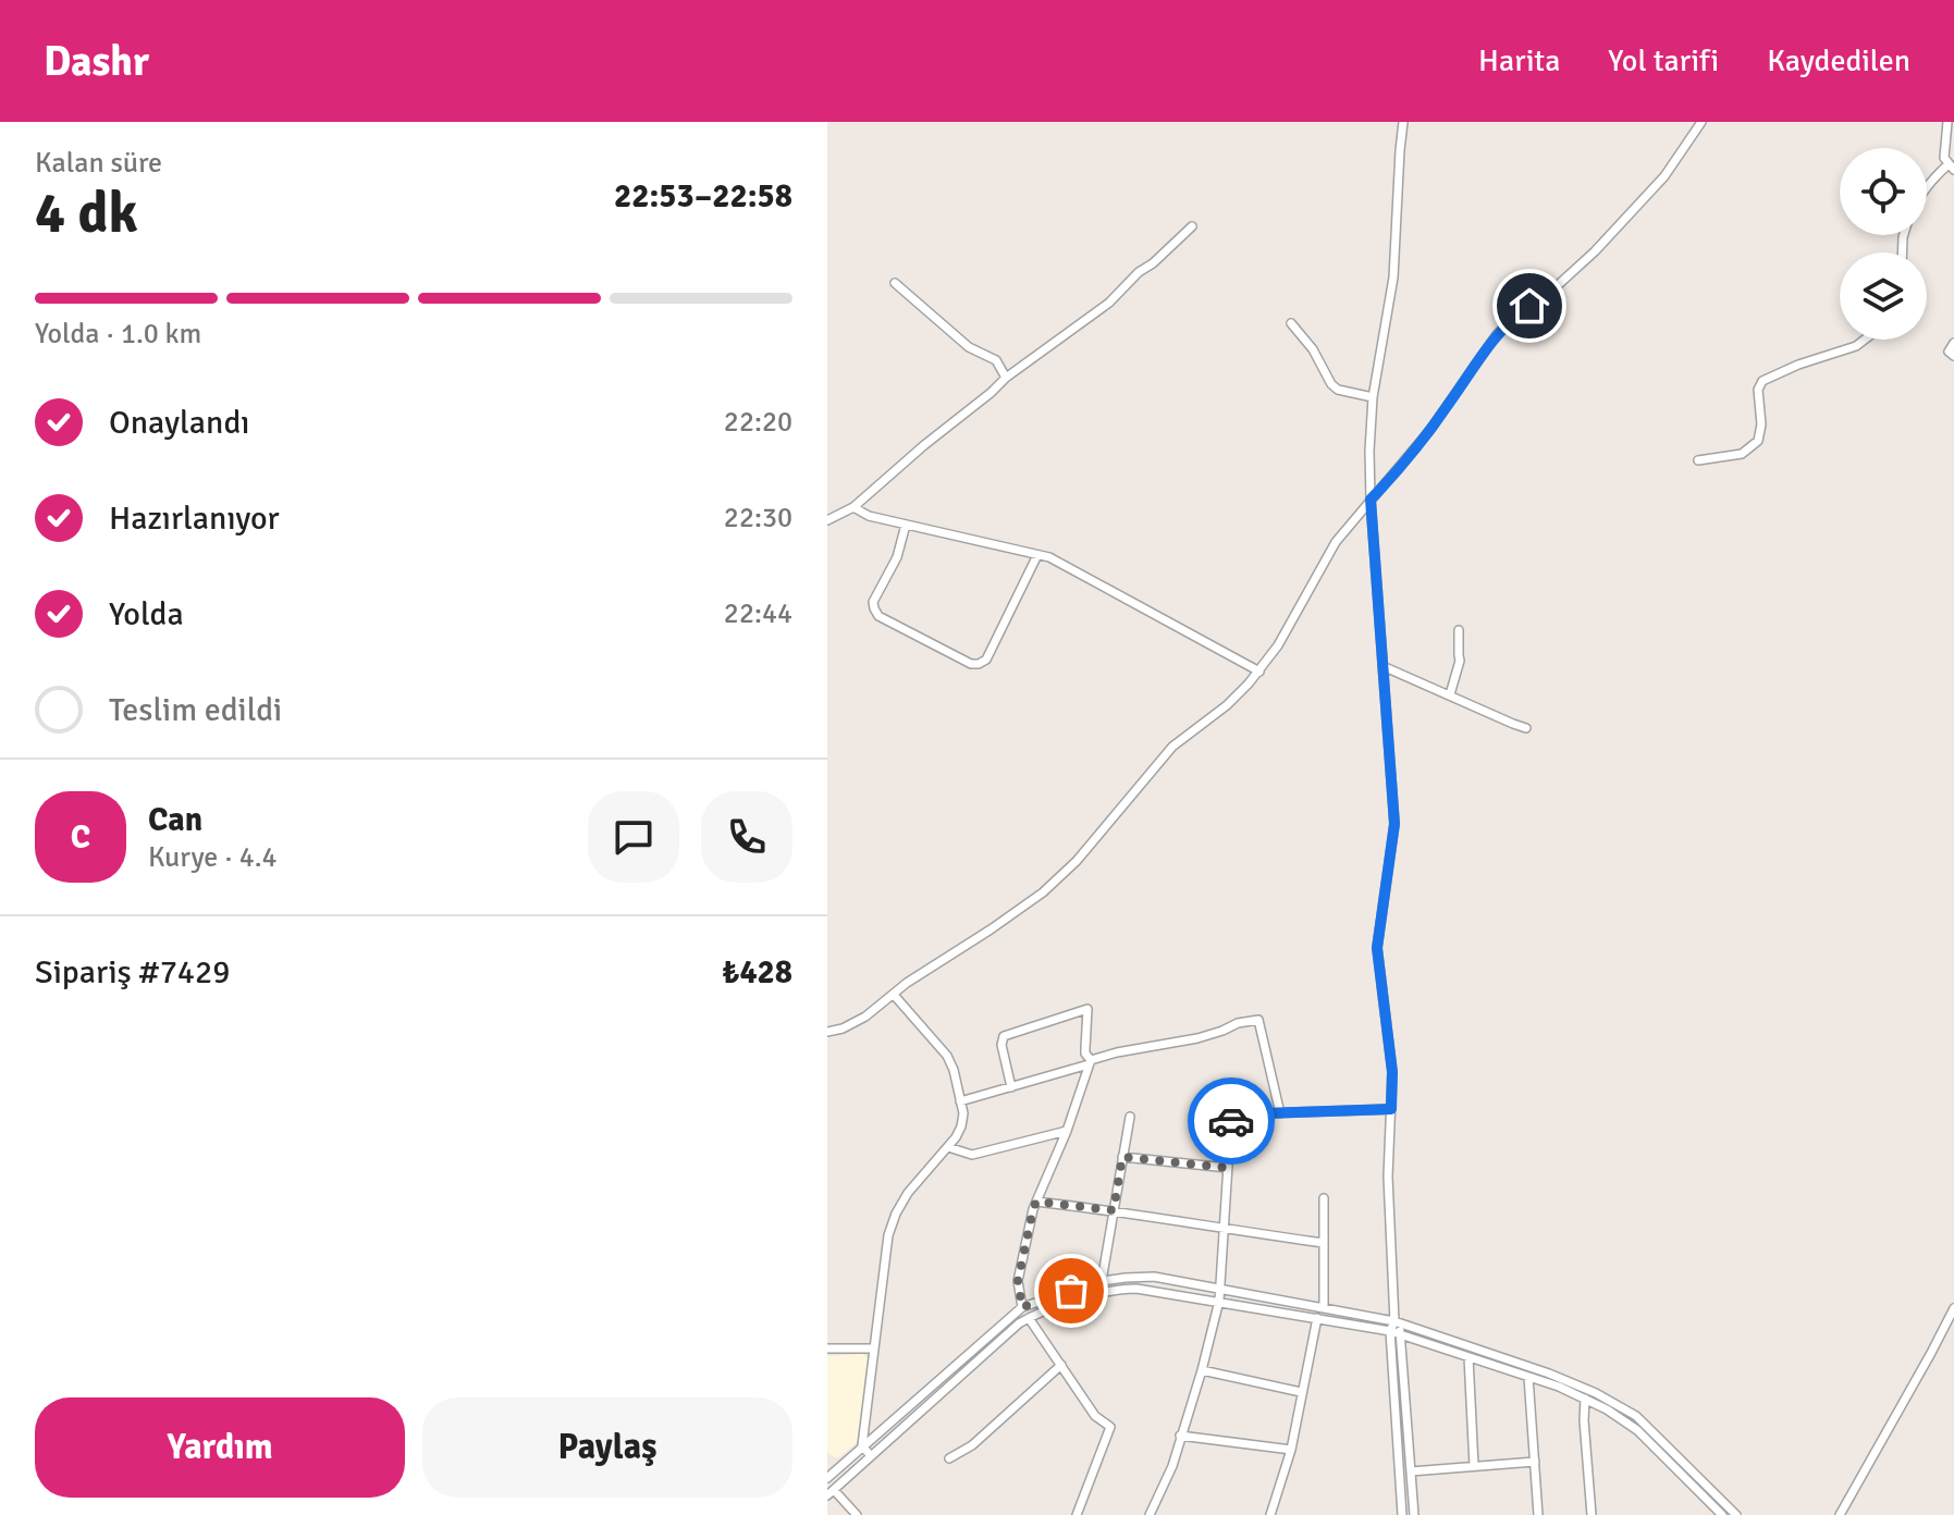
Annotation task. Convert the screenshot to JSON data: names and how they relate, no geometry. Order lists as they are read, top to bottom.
{
  "page": {
    "header": "Dashr",
    "nav": ["Harita", "Yol tarifi", "Kaydedilen"],
    "heading": ["4 dk", "Kalan süre", "22:53–22:58"],
    "panel": [
      "Can",
      "Kurye · 4.4",
      "Sipariş #7429",
      "₺428"
    ],
    "bar": "Yolda · 1.0 km",
    "list": [
      ["Onaylandı", "22:20"],
      ["Hazırlanıyor", "22:30"],
      ["Yolda", "22:44"],
      "Teslim edildi"
    ],
    "round": "C",
    "buttons": ["Yardım", "Paylaş"]
  }
}
